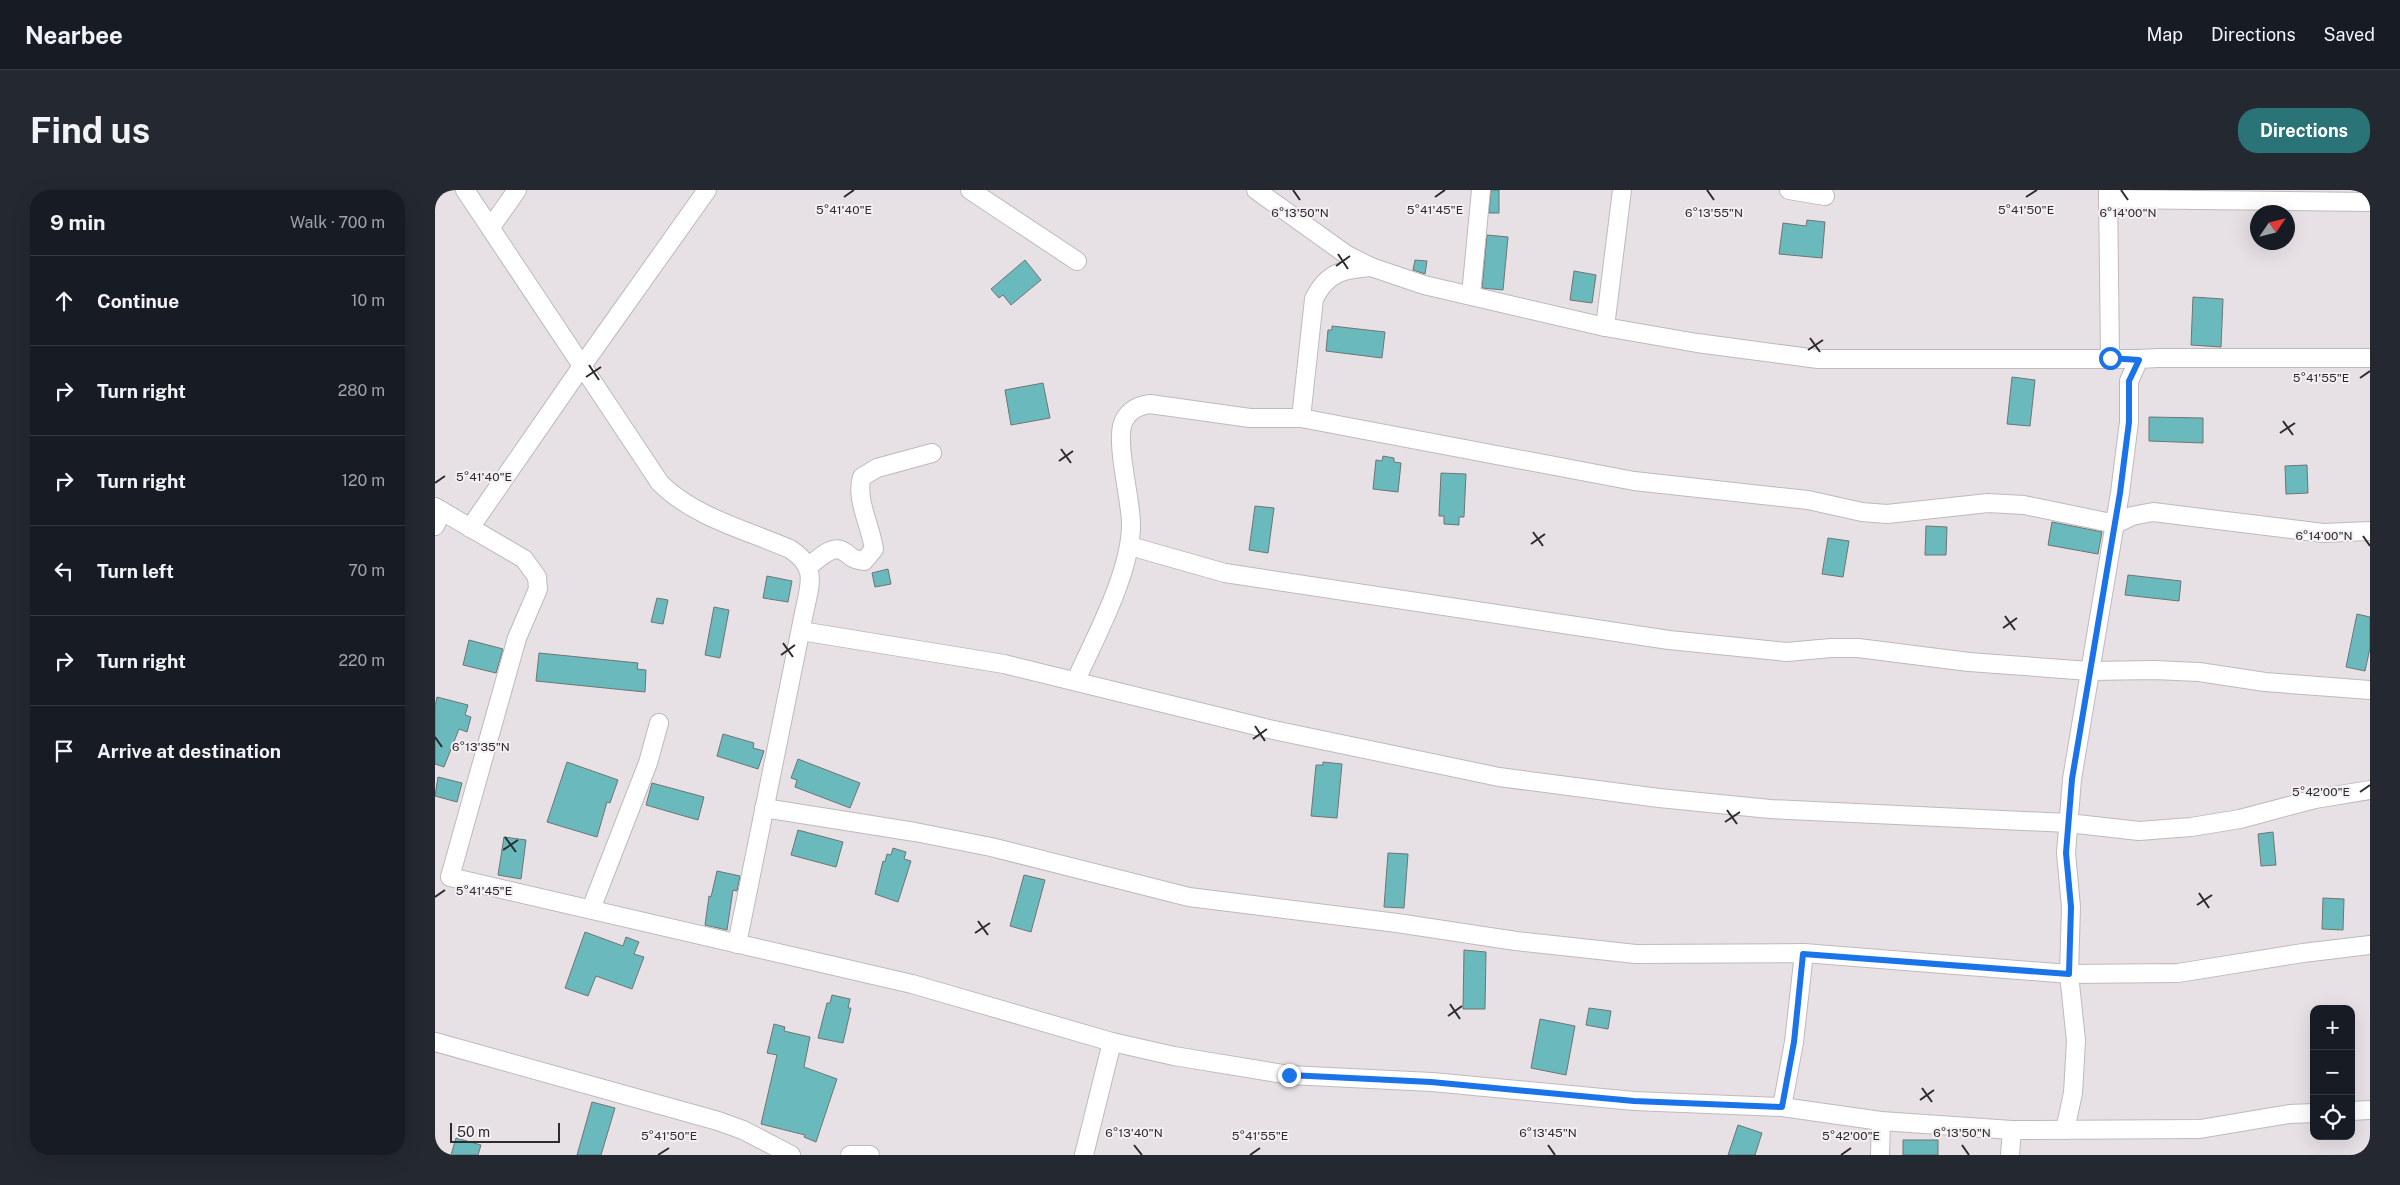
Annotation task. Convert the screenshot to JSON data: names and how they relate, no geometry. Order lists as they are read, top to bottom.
{
  "scale_bar": "50 m",
  "north": "top right",
  "page": {
    "header": "Nearbee",
    "nav": ["Map", "Directions", "Saved"],
    "buttons": "Directions",
    "title": "Find us",
    "heading": ["9 min", "Walk · 700 m"],
    "list": [
      ["Continue", "10 m"],
      ["Turn right", "280 m"],
      ["Turn right", "120 m"],
      ["Turn left", "70 m"],
      ["Turn right", "220 m"],
      "Arrive at destination"
    ],
    "map_buttons": ["+", "−"],
    "scale": "50 m"
  },
  "coordinates": [
    "5°41'40\"E",
    "5°41'45\"E",
    "5°41'50\"E",
    "6°13'50\"N",
    "6°13'55\"N",
    "6°14'00\"N",
    "5°41'55\"E",
    "6°13'35\"N",
    "5°42'00\"E",
    "6°13'40\"N",
    "6°13'45\"N"
  ]
}
